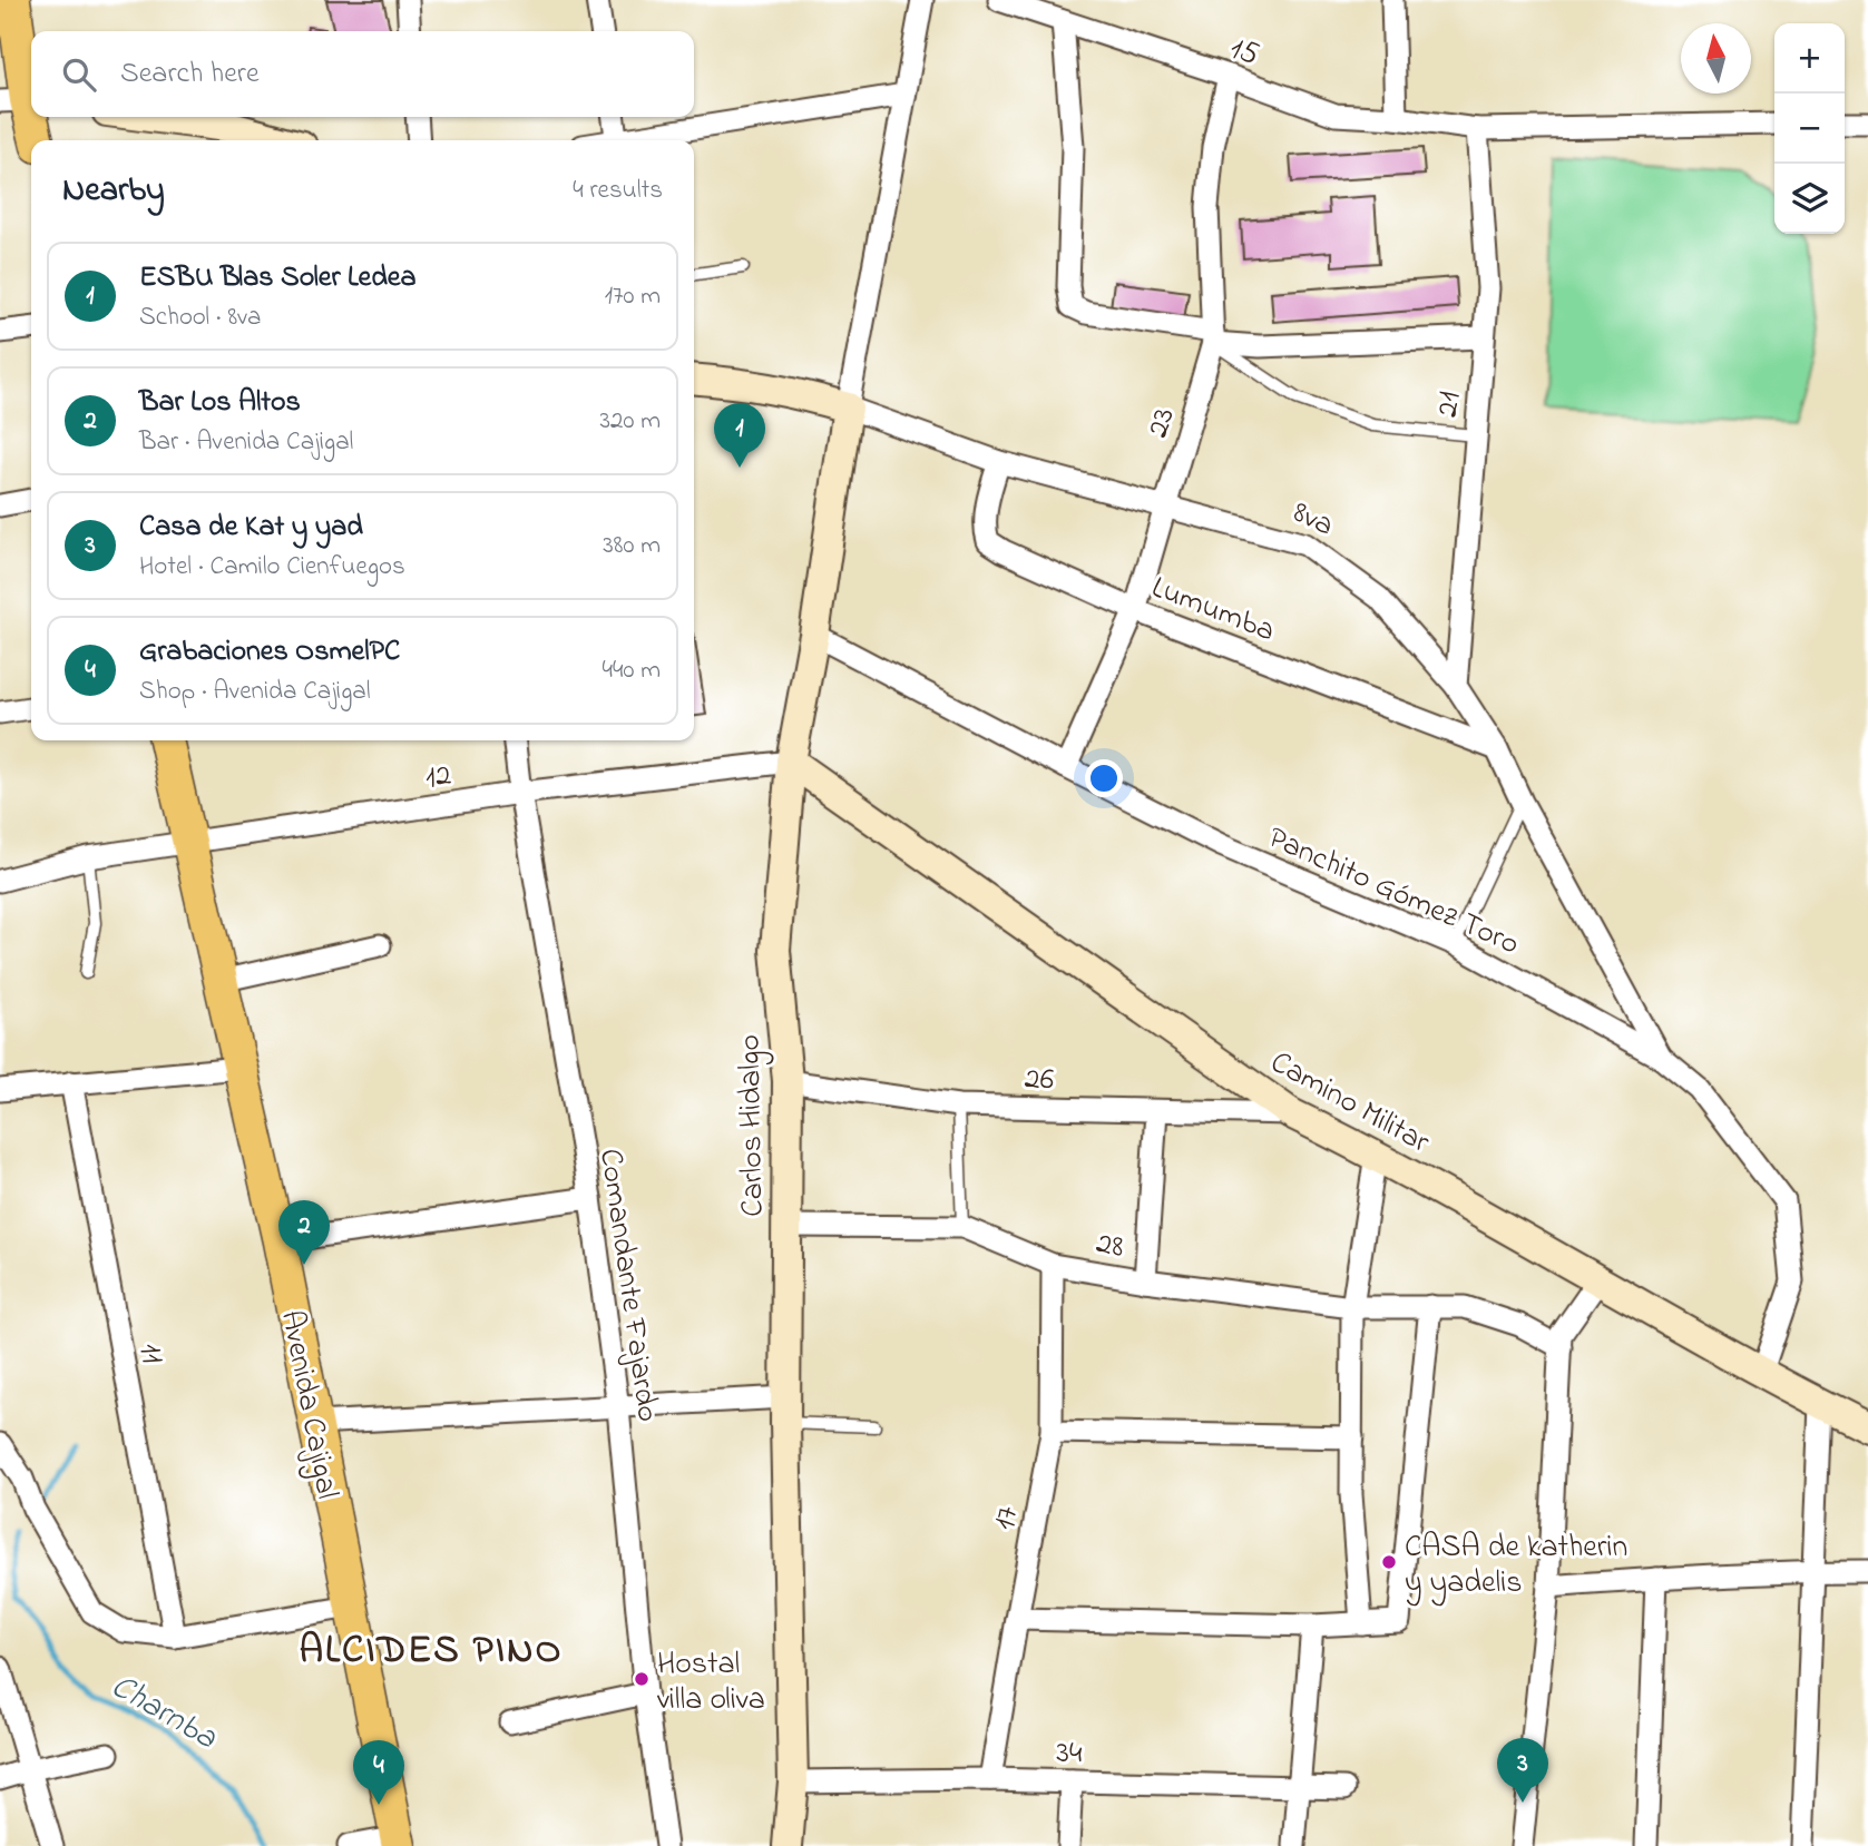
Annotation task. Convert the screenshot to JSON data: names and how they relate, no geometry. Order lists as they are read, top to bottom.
{
  "streets": {
    "main road": [
      "8va",
      "Camino Militar",
      "Carlos Hidalgo",
      "Avenida Cajigal"
    ],
    "street": [
      "15",
      "21",
      "23",
      "Lumumba",
      "12",
      "Panchito Gómez Toro",
      "26",
      "28",
      "Comandante Fajardo",
      "11",
      "17",
      "34"
    ]
  },
  "crossings": [
    ["15", "21"],
    ["15", "23"],
    ["21", "8va"],
    ["23", "8va"],
    ["23", "Lumumba"],
    ["23", "Panchito Gómez Toro"],
    ["8va", "Lumumba"],
    ["8va", "Panchito Gómez Toro"],
    ["8va", "Carlos Hidalgo"],
    ["12", "Camino Militar"],
    ["12", "Carlos Hidalgo"],
    ["12", "Comandante Fajardo"],
    ["12", "Avenida Cajigal"],
    ["Panchito Gómez Toro", "Camino Militar"],
    ["Panchito Gómez Toro", "Carlos Hidalgo"],
    ["26", "Camino Militar"],
    ["26", "Carlos Hidalgo"],
    ["Camino Militar", "Carlos Hidalgo"],
    ["Carlos Hidalgo", "28"],
    ["Carlos Hidalgo", "34"],
    ["28", "17"],
    ["17", "34"]
  ],
  "districts": ["ALCIDES PINO"],
  "water": ["Charnba"],
  "places": ["CASA de katherin y yadelis", "Hostal villa oliva"],
  "north": "top",
  "page": {
    "map_buttons": ["+", "−"],
    "search": "Search here",
    "heading": ["Nearby", "4 results"],
    "list": [
      {
        "mark": "1",
        "name": "ESBU Blas Soler Ledea",
        "note": "School · 8va",
        "value": "170 m"
      },
      {
        "mark": "2",
        "name": "Bar Los Altos",
        "note": "Bar · Avenida Cajigal",
        "value": "320 m"
      },
      {
        "mark": "3",
        "name": "Casa de Kat y yad",
        "note": "Hotel · Camilo Cienfuegos",
        "value": "380 m"
      },
      {
        "mark": "4",
        "name": "Grabaciones OsmelPC",
        "note": "Shop · Avenida Cajigal",
        "value": "440 m"
      }
    ],
    "pins": [
      "1",
      "2",
      "3",
      "4"
    ]
  }
}
